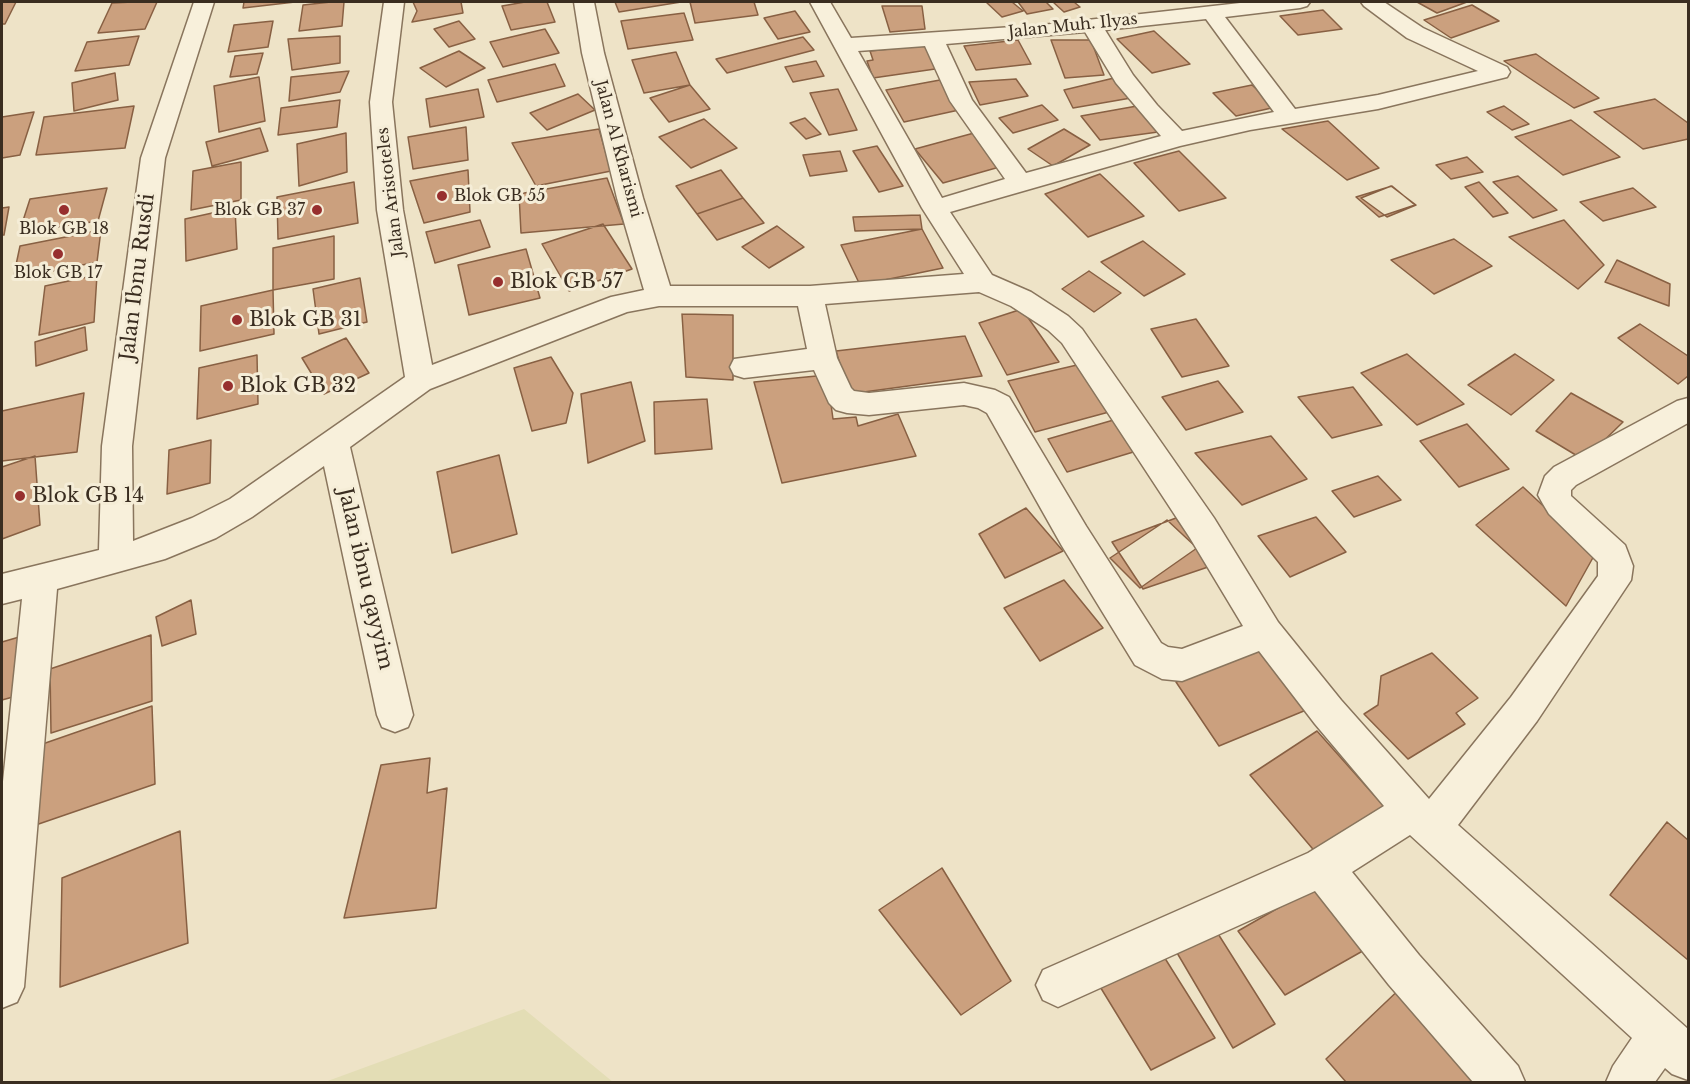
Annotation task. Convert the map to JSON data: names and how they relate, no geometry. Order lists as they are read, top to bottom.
{
  "streets": {
    "street": [
      "Jalan Muh. Ilyas",
      "Jalan Al Kharismi",
      "Jalan Aristoteles",
      "Jalan Ibnu Rusdi",
      "Jalan ibnu qayyim"
    ]
  },
  "places": [
    "Blok GB 55",
    "Blok GB 18",
    "Blok GB 37",
    "Blok GB 17",
    "Blok GB 57",
    "Blok GB 31",
    "Blok GB 32",
    "Blok GB 14"
  ]
}
